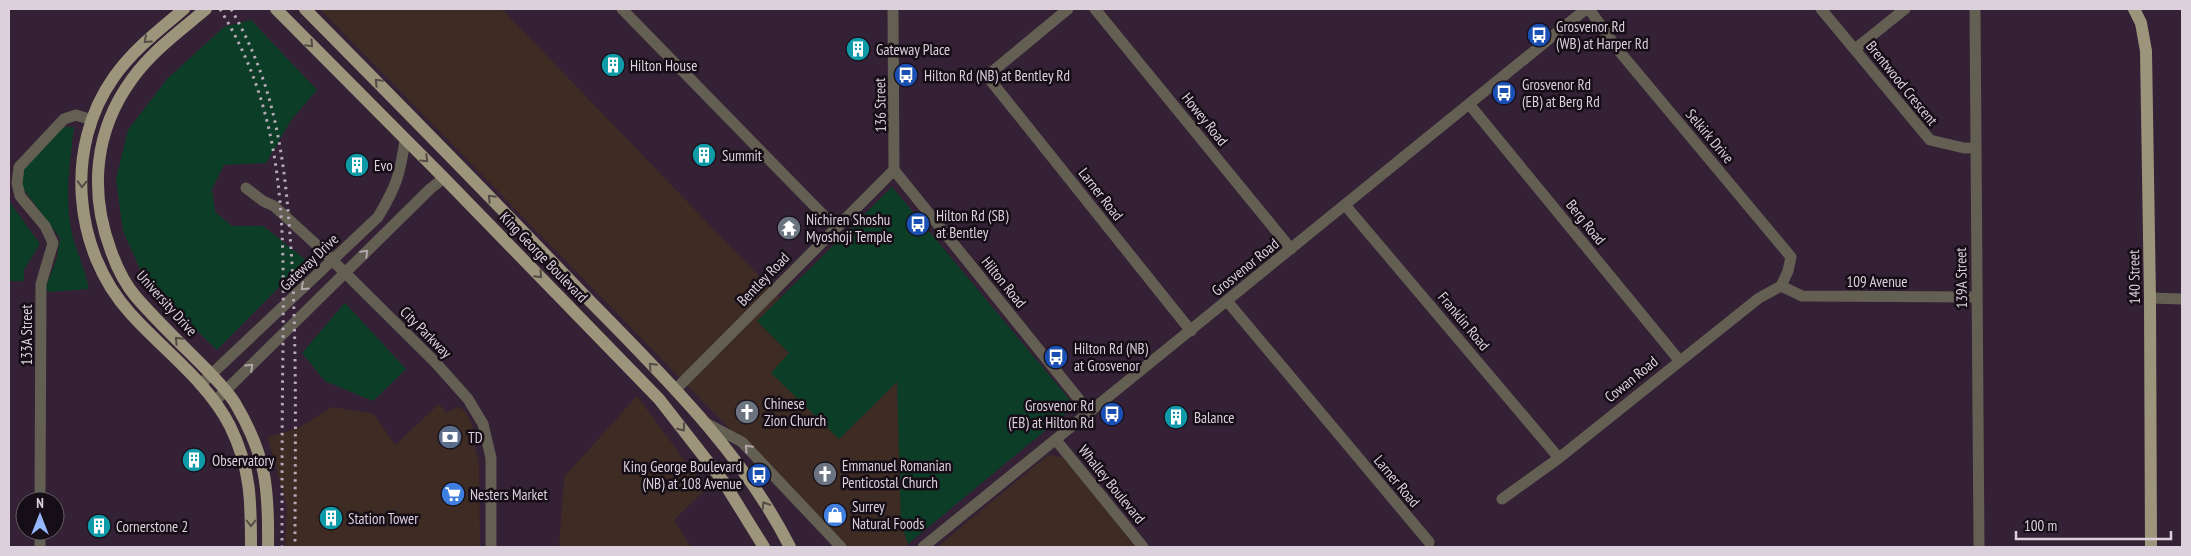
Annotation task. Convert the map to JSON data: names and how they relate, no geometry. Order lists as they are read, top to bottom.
{
  "streets": {
    "main road": ["King George Boulevard", "140 Street", "University Drive"],
    "street": [
      "Brentwood Crescent",
      "136 Street",
      "Howey Road",
      "Selkirk Drive",
      "Larner Road",
      "Berg Road",
      "Gateway Drive",
      "Grosvenor Road",
      "139A Street",
      "Bentley Road",
      "109 Avenue",
      "Hilton Road",
      "Franklin Road",
      "City Parkway",
      "133A Street",
      "Cowan Road",
      "Whalley Boulevard"
    ]
  },
  "crossings": [
    ["Brentwood Crescent", "139A Street"],
    ["136 Street", "Bentley Road"],
    ["136 Street", "Hilton Road"],
    ["Howey Road", "Grosvenor Road"],
    ["Selkirk Drive", "Grosvenor Road"],
    ["Selkirk Drive", "109 Avenue"],
    ["Selkirk Drive", "Cowan Road"],
    ["Larner Road", "Grosvenor Road"],
    ["Berg Road", "Grosvenor Road"],
    ["Berg Road", "Cowan Road"],
    ["King George Boulevard", "Gateway Drive"],
    ["King George Boulevard", "Bentley Road"],
    ["Gateway Drive", "University Drive"],
    ["Gateway Drive", "City Parkway"],
    ["Grosvenor Road", "Hilton Road"],
    ["Grosvenor Road", "Franklin Road"],
    ["Grosvenor Road", "Whalley Boulevard"],
    ["139A Street", "109 Avenue"],
    ["Bentley Road", "Hilton Road"],
    ["109 Avenue", "Cowan Road"],
    ["Franklin Road", "Cowan Road"]
  ],
  "one_way": ["University Drive"],
  "places": {
    "bus stop": [
      "Grosvenor Rd (WB) at Harper Rd",
      "Hilton Rd (NB) at Bentley Rd",
      "Grosvenor Rd (EB) at Berg Rd",
      "Hilton Rd (SB) at Bentley",
      "Hilton Rd (NB) at Grosvenor",
      "Grosvenor Rd (EB) at Hilton Rd",
      "King George Boulevard (NB) at 108 Avenue"
    ],
    "building": [
      "Gateway Place",
      "Hilton House",
      "Summit",
      "Evo",
      "Balance",
      "Observatory",
      "Station Tower",
      "Cornerstone 2"
    ],
    "temple": ["Nichiren Shoshu Myoshoji Temple"],
    "church": ["Chinese Zion Church", "Emmanuel Romanian Penticostal Church"],
    "bank": ["TD"],
    "supermarket": ["Nesters Market"],
    "shop": ["Surrey Natural Foods"]
  },
  "scale_bar": "100 m",
  "north": "top"
}
